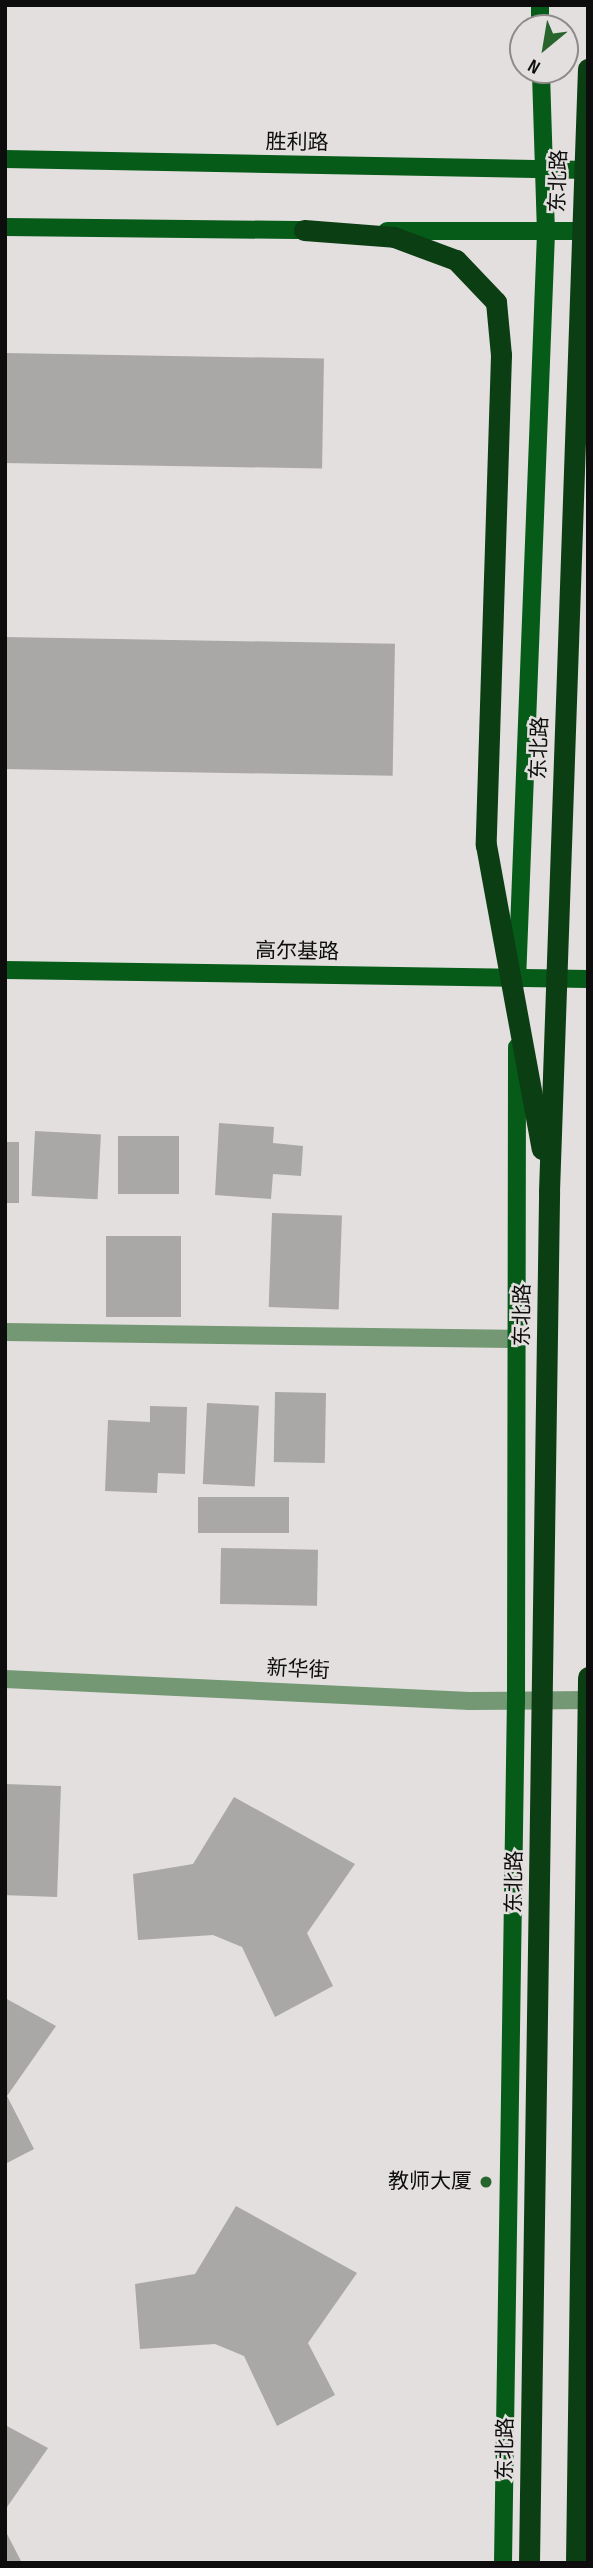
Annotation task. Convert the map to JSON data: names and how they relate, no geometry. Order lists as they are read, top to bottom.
{
  "streets": {
    "highway": ["东北路"],
    "main road": ["胜利路", "高尔基路"],
    "street": ["新华街"]
  },
  "crossings": [
    ["胜利路", "东北路"],
    ["东北路", "高尔基路"],
    ["东北路", "新华街"]
  ],
  "places": ["教师大厦"],
  "north": "bottom left"
}
